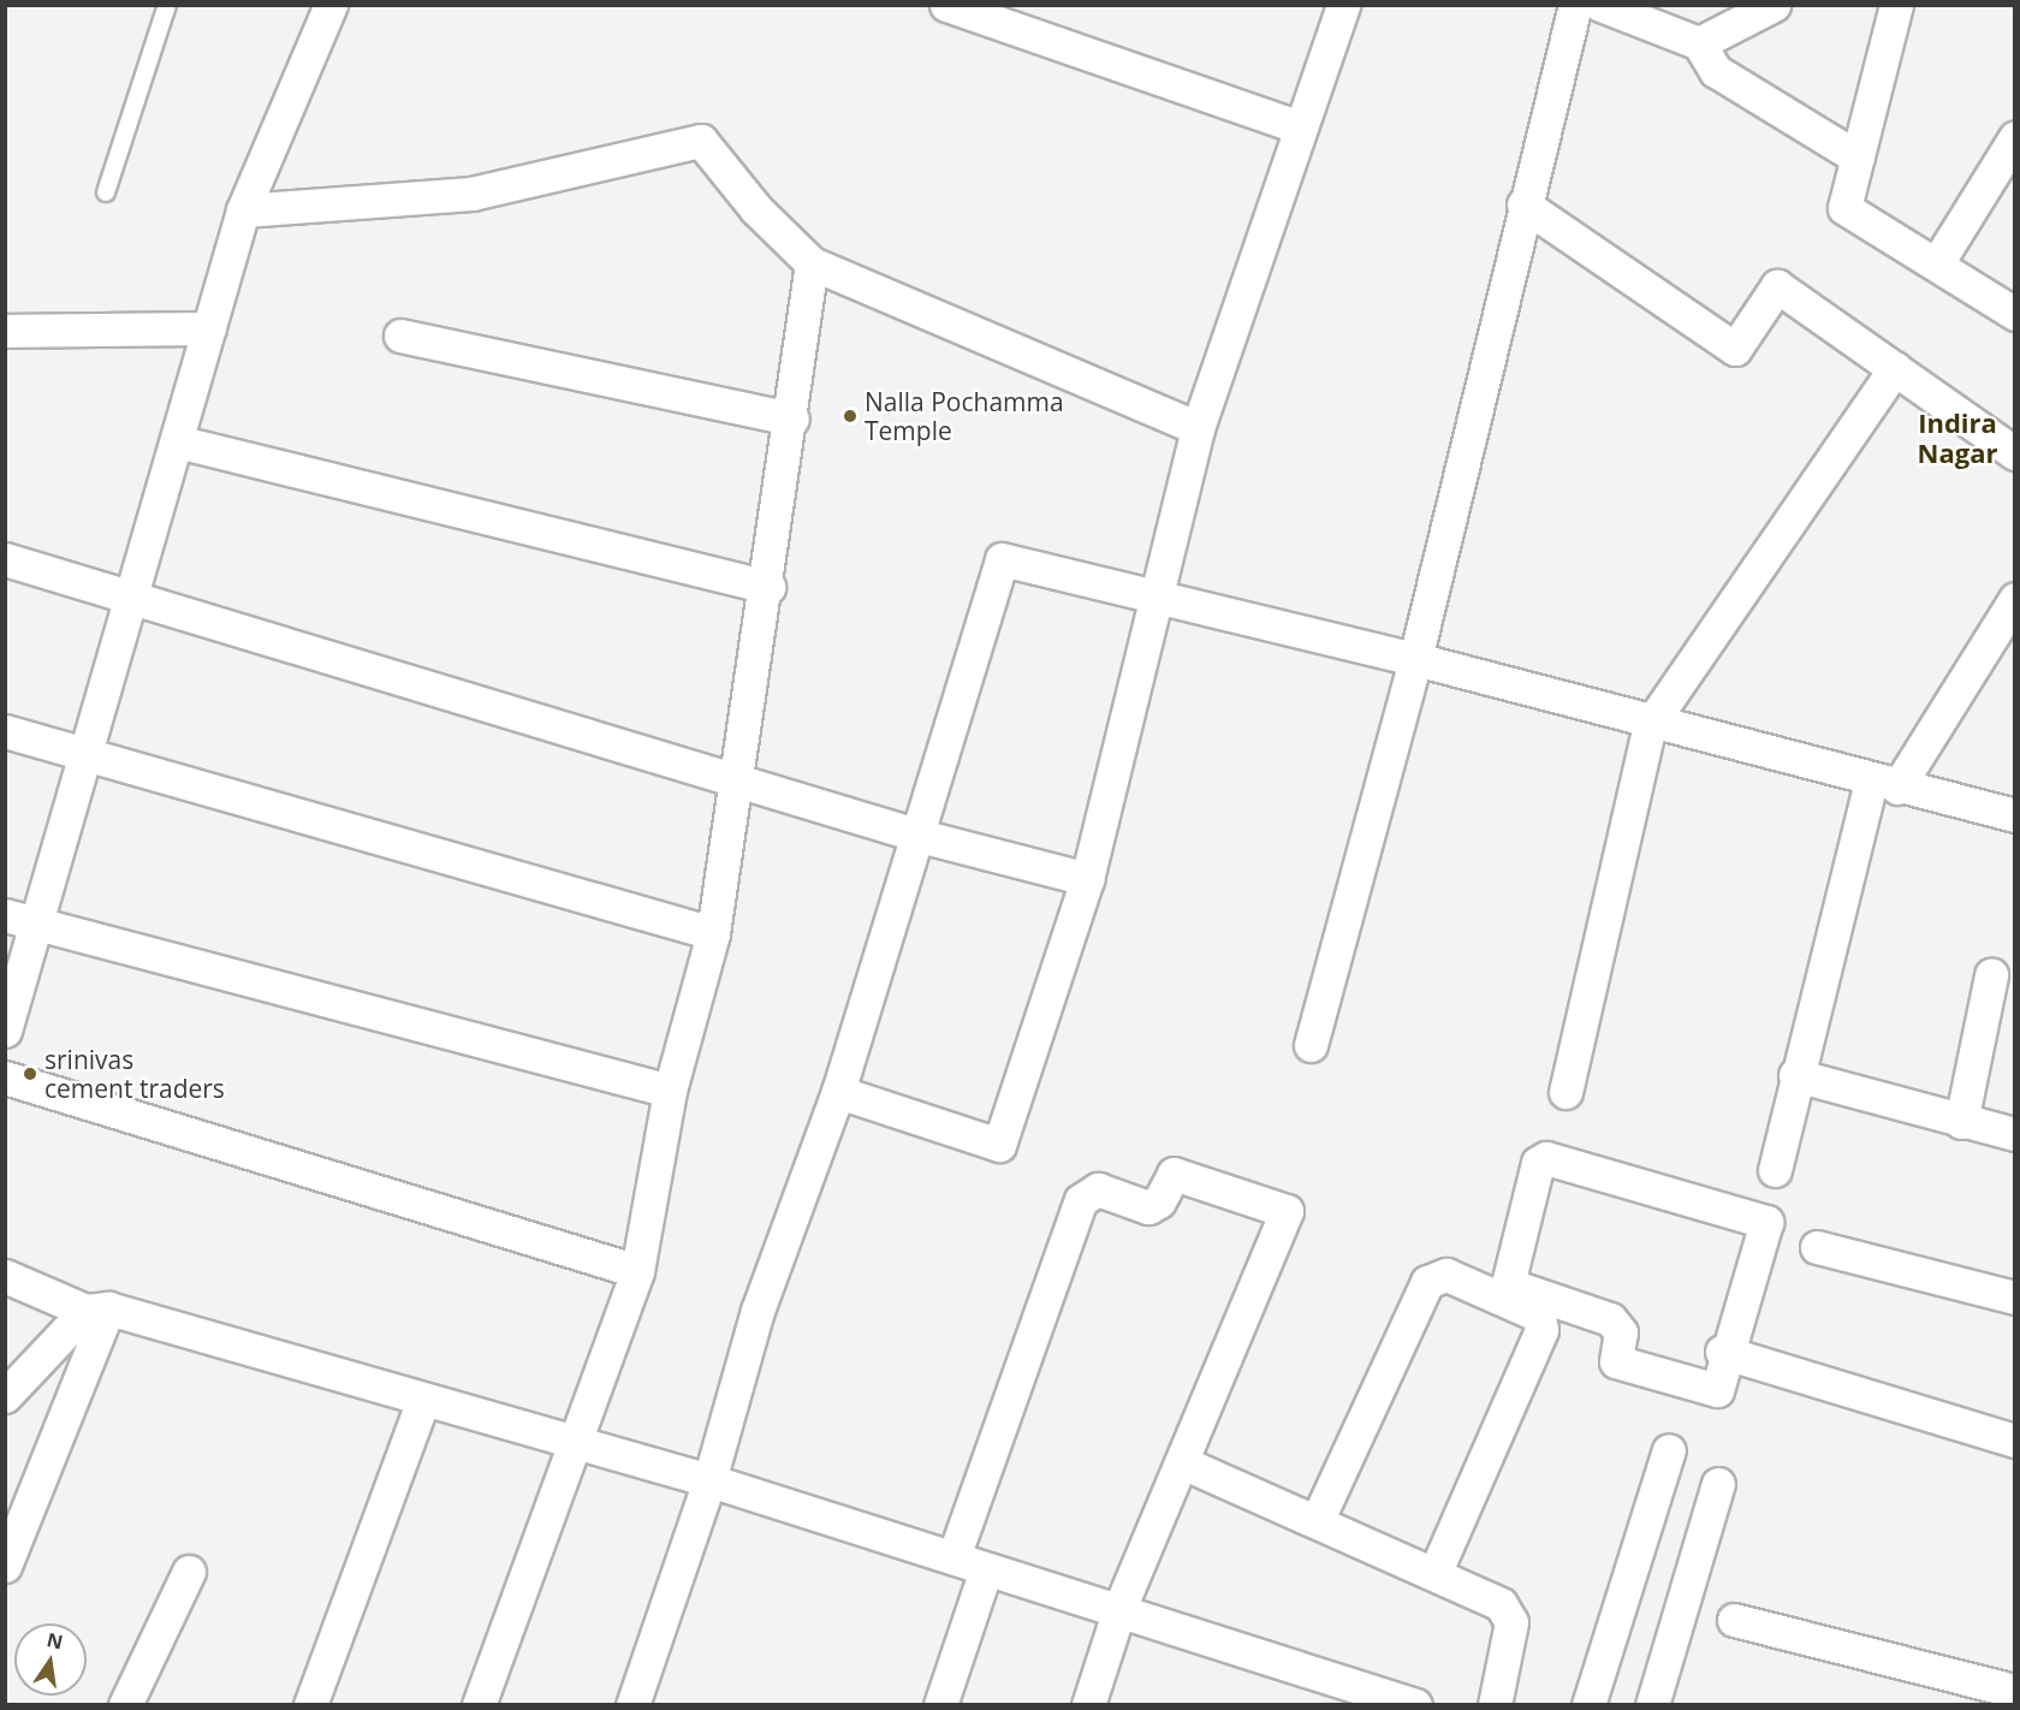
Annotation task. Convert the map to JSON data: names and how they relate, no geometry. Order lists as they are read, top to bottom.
{
  "districts": ["Indira Nagar"],
  "places": ["Nalla Pochamma Temple", "srinivas cement traders"],
  "north": "top"
}
